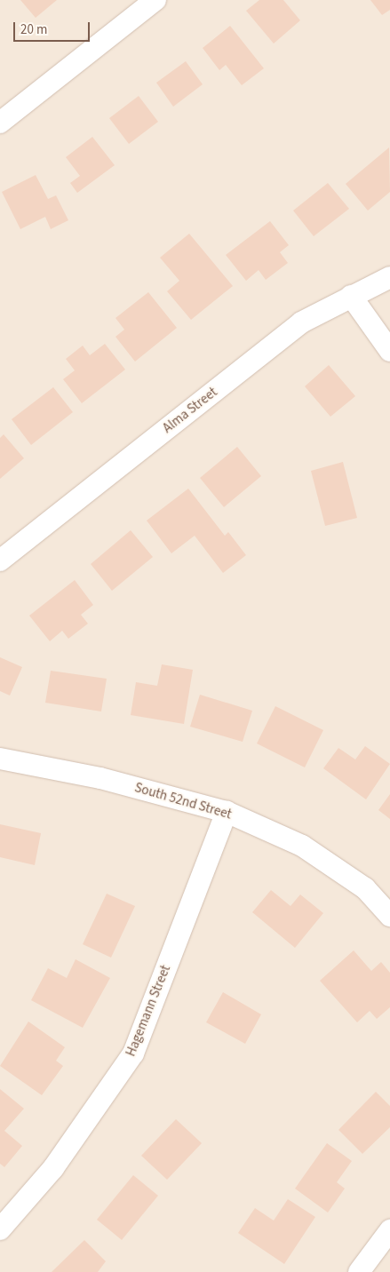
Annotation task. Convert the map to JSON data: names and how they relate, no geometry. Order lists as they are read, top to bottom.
{
  "streets": {
    "street": ["Alma Street", "South 52nd Street", "Hagemann Street"]
  },
  "crossings": [
    ["South 52nd Street", "Hagemann Street"]
  ],
  "scale_bar": "20 m"
}
